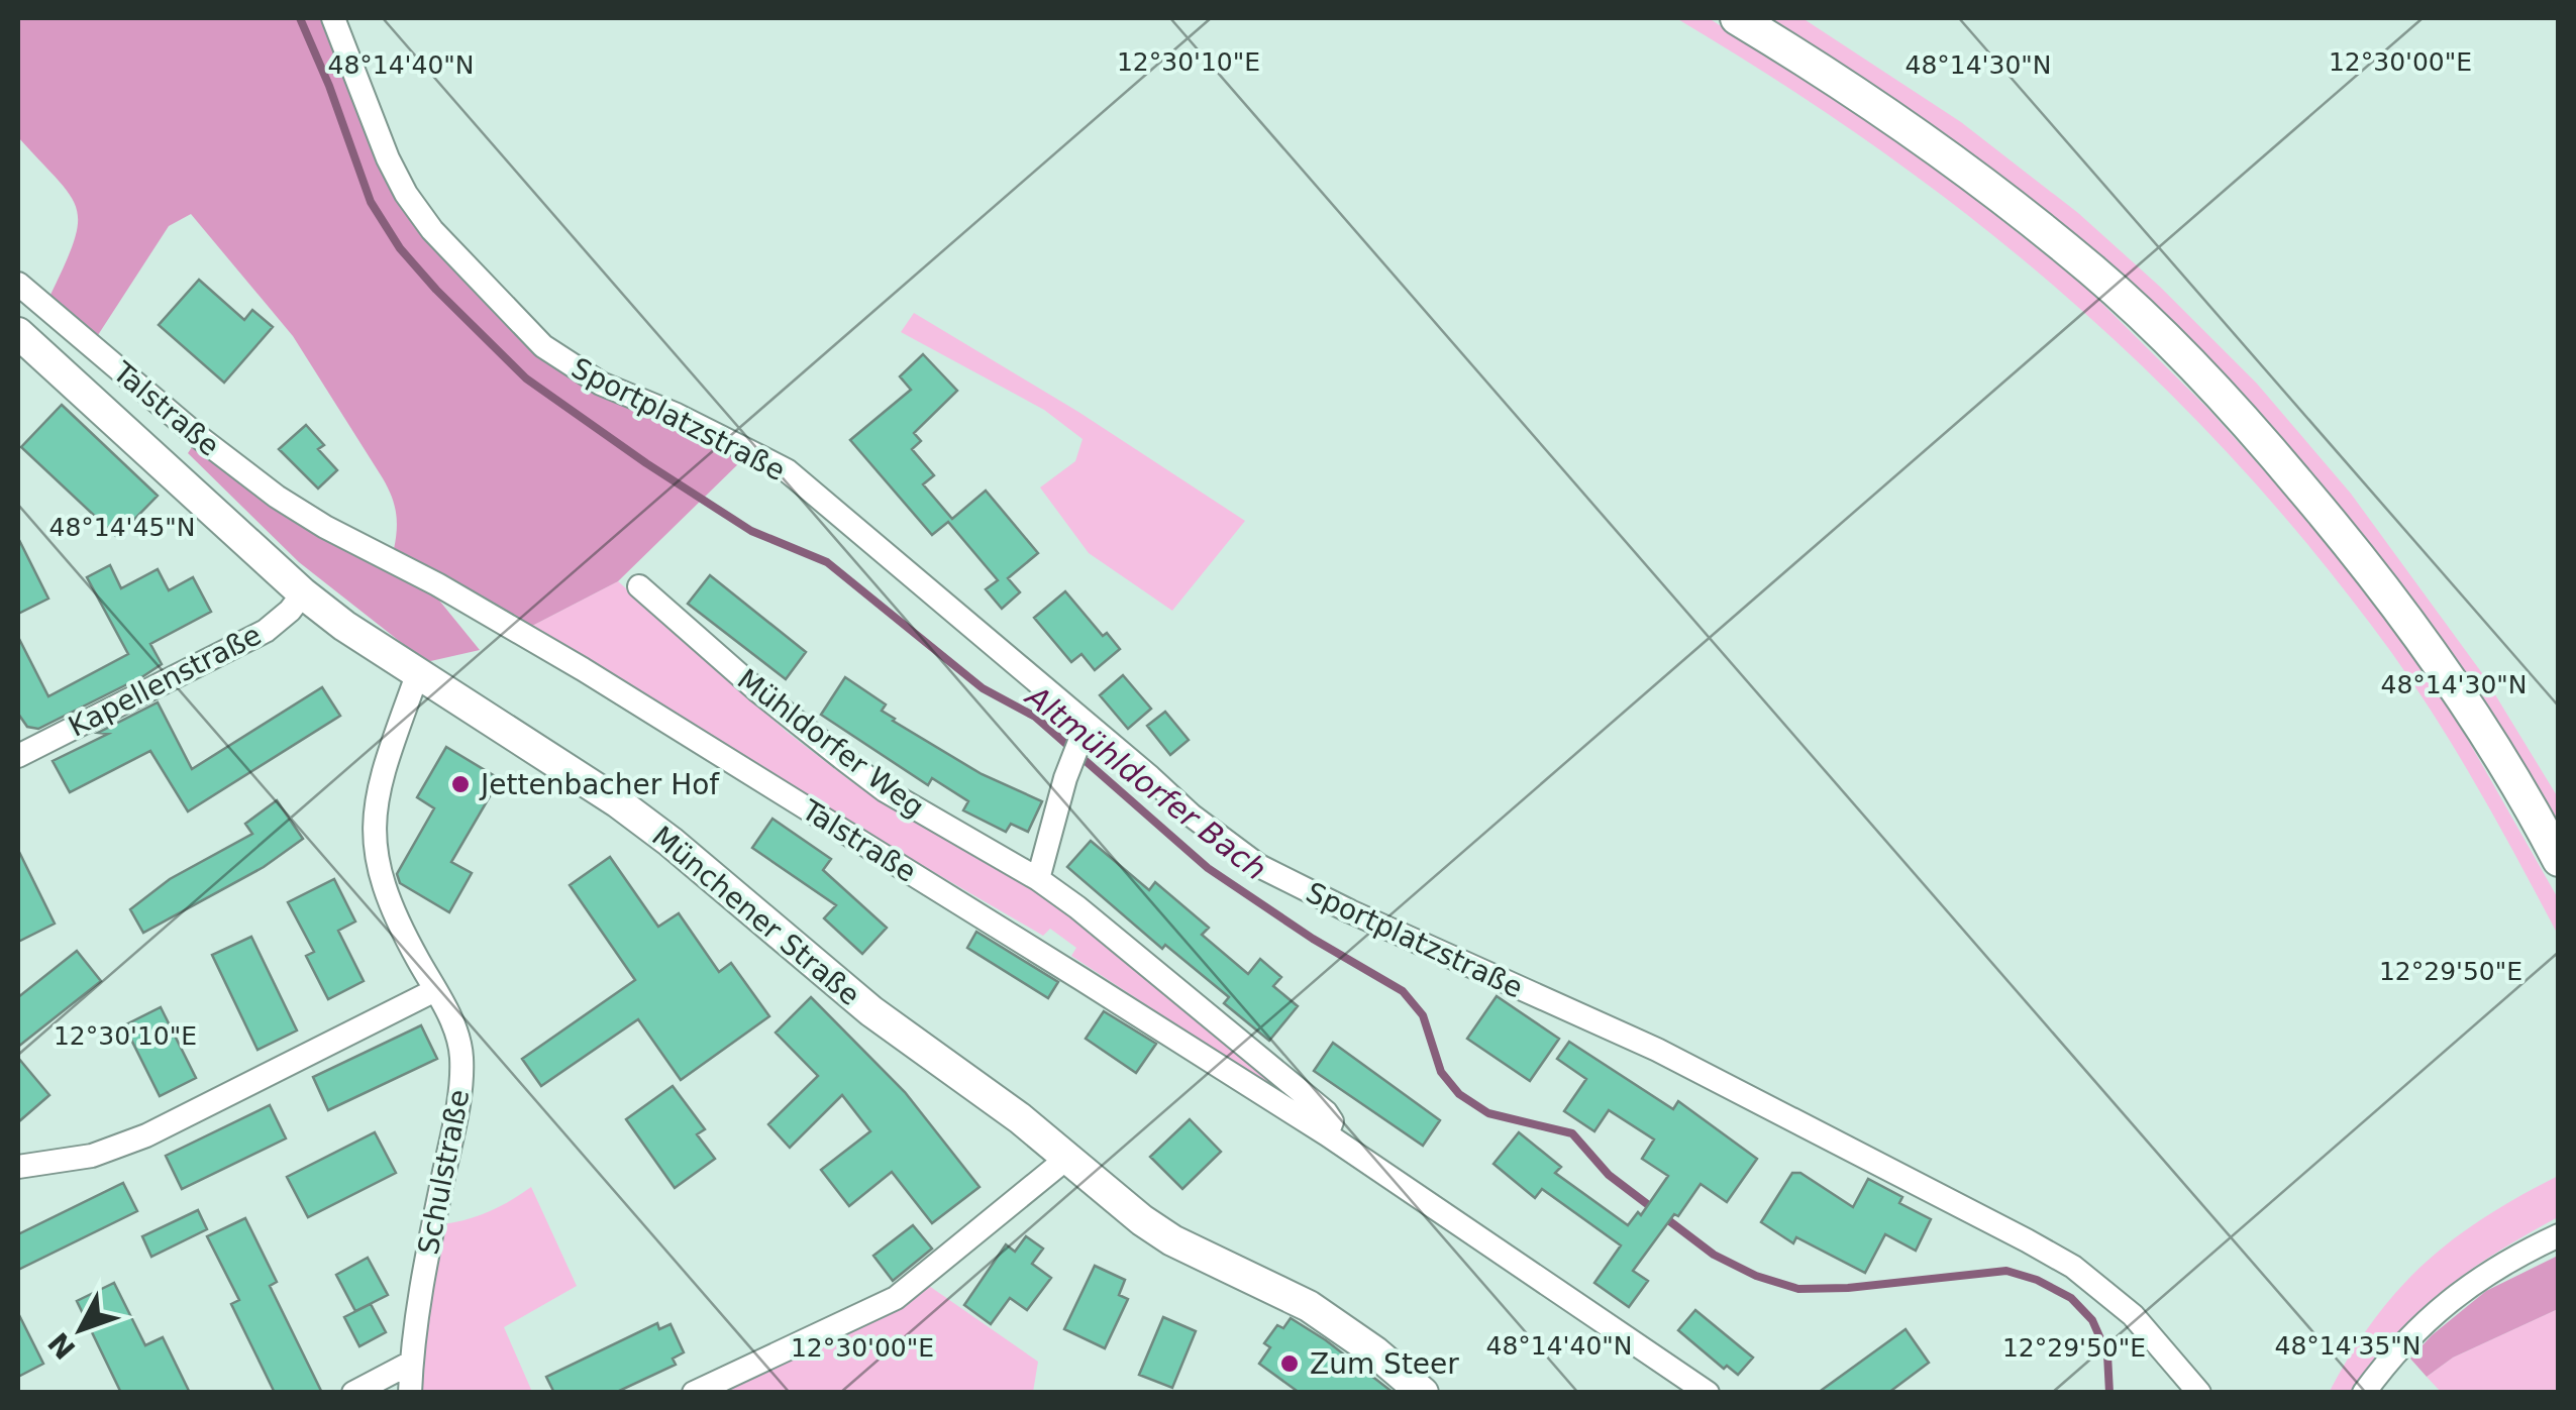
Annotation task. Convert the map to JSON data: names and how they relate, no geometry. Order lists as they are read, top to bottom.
{
  "streets": {
    "street": [
      "Talstraße",
      "Sportplatzstraße",
      "Kapellenstraße",
      "Mühldorfer Weg",
      "Münchener Straße",
      "Schulstraße"
    ]
  },
  "crossings": [
    ["Talstraße", "Mühldorfer Weg"],
    ["Kapellenstraße", "Münchener Straße"],
    ["Münchener Straße", "Schulstraße"]
  ],
  "water": ["Altmühldorfer Bach"],
  "places": ["Jettenbacher Hof", "Zum Steer"],
  "north": "bottom left",
  "coordinates": [
    "12°30'10\"E",
    "12°30'00\"E",
    "48°14'40\"N",
    "48°14'30\"N",
    "48°14'45\"N",
    "12°29'50\"E",
    "48°14'35\"N"
  ]
}
